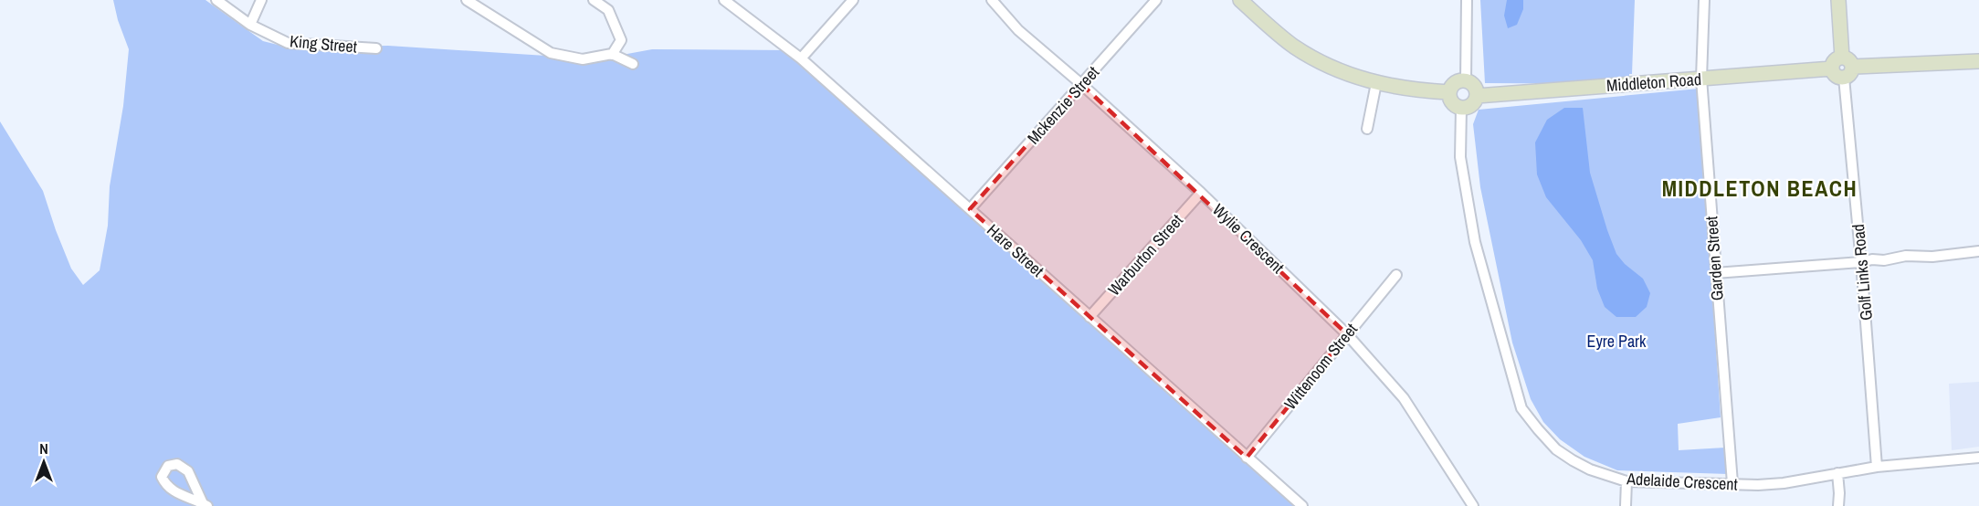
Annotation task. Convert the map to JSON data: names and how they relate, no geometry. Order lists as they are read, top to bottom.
{
  "streets": {
    "main road": ["Middleton Road"],
    "street": [
      "King Street",
      "Mckenzie Street",
      "Wylie Crescent",
      "Hare Street",
      "Warburton Street",
      "Garden Street",
      "Golf Links Road",
      "Wittenoom Street",
      "Adelaide Crescent"
    ]
  },
  "crossings": [
    ["Middleton Road", "Garden Street"],
    ["Middleton Road", "Golf Links Road"],
    ["Middleton Road", "Adelaide Crescent"],
    ["Mckenzie Street", "Wylie Crescent"],
    ["Mckenzie Street", "Hare Street"],
    ["Wylie Crescent", "Warburton Street"],
    ["Wylie Crescent", "Wittenoom Street"],
    ["Hare Street", "Warburton Street"],
    ["Hare Street", "Wittenoom Street"],
    ["Garden Street", "Adelaide Crescent"],
    ["Golf Links Road", "Adelaide Crescent"]
  ],
  "districts": ["MIDDLETON BEACH"],
  "parks": ["Eyre Park"],
  "north": "top"
}
